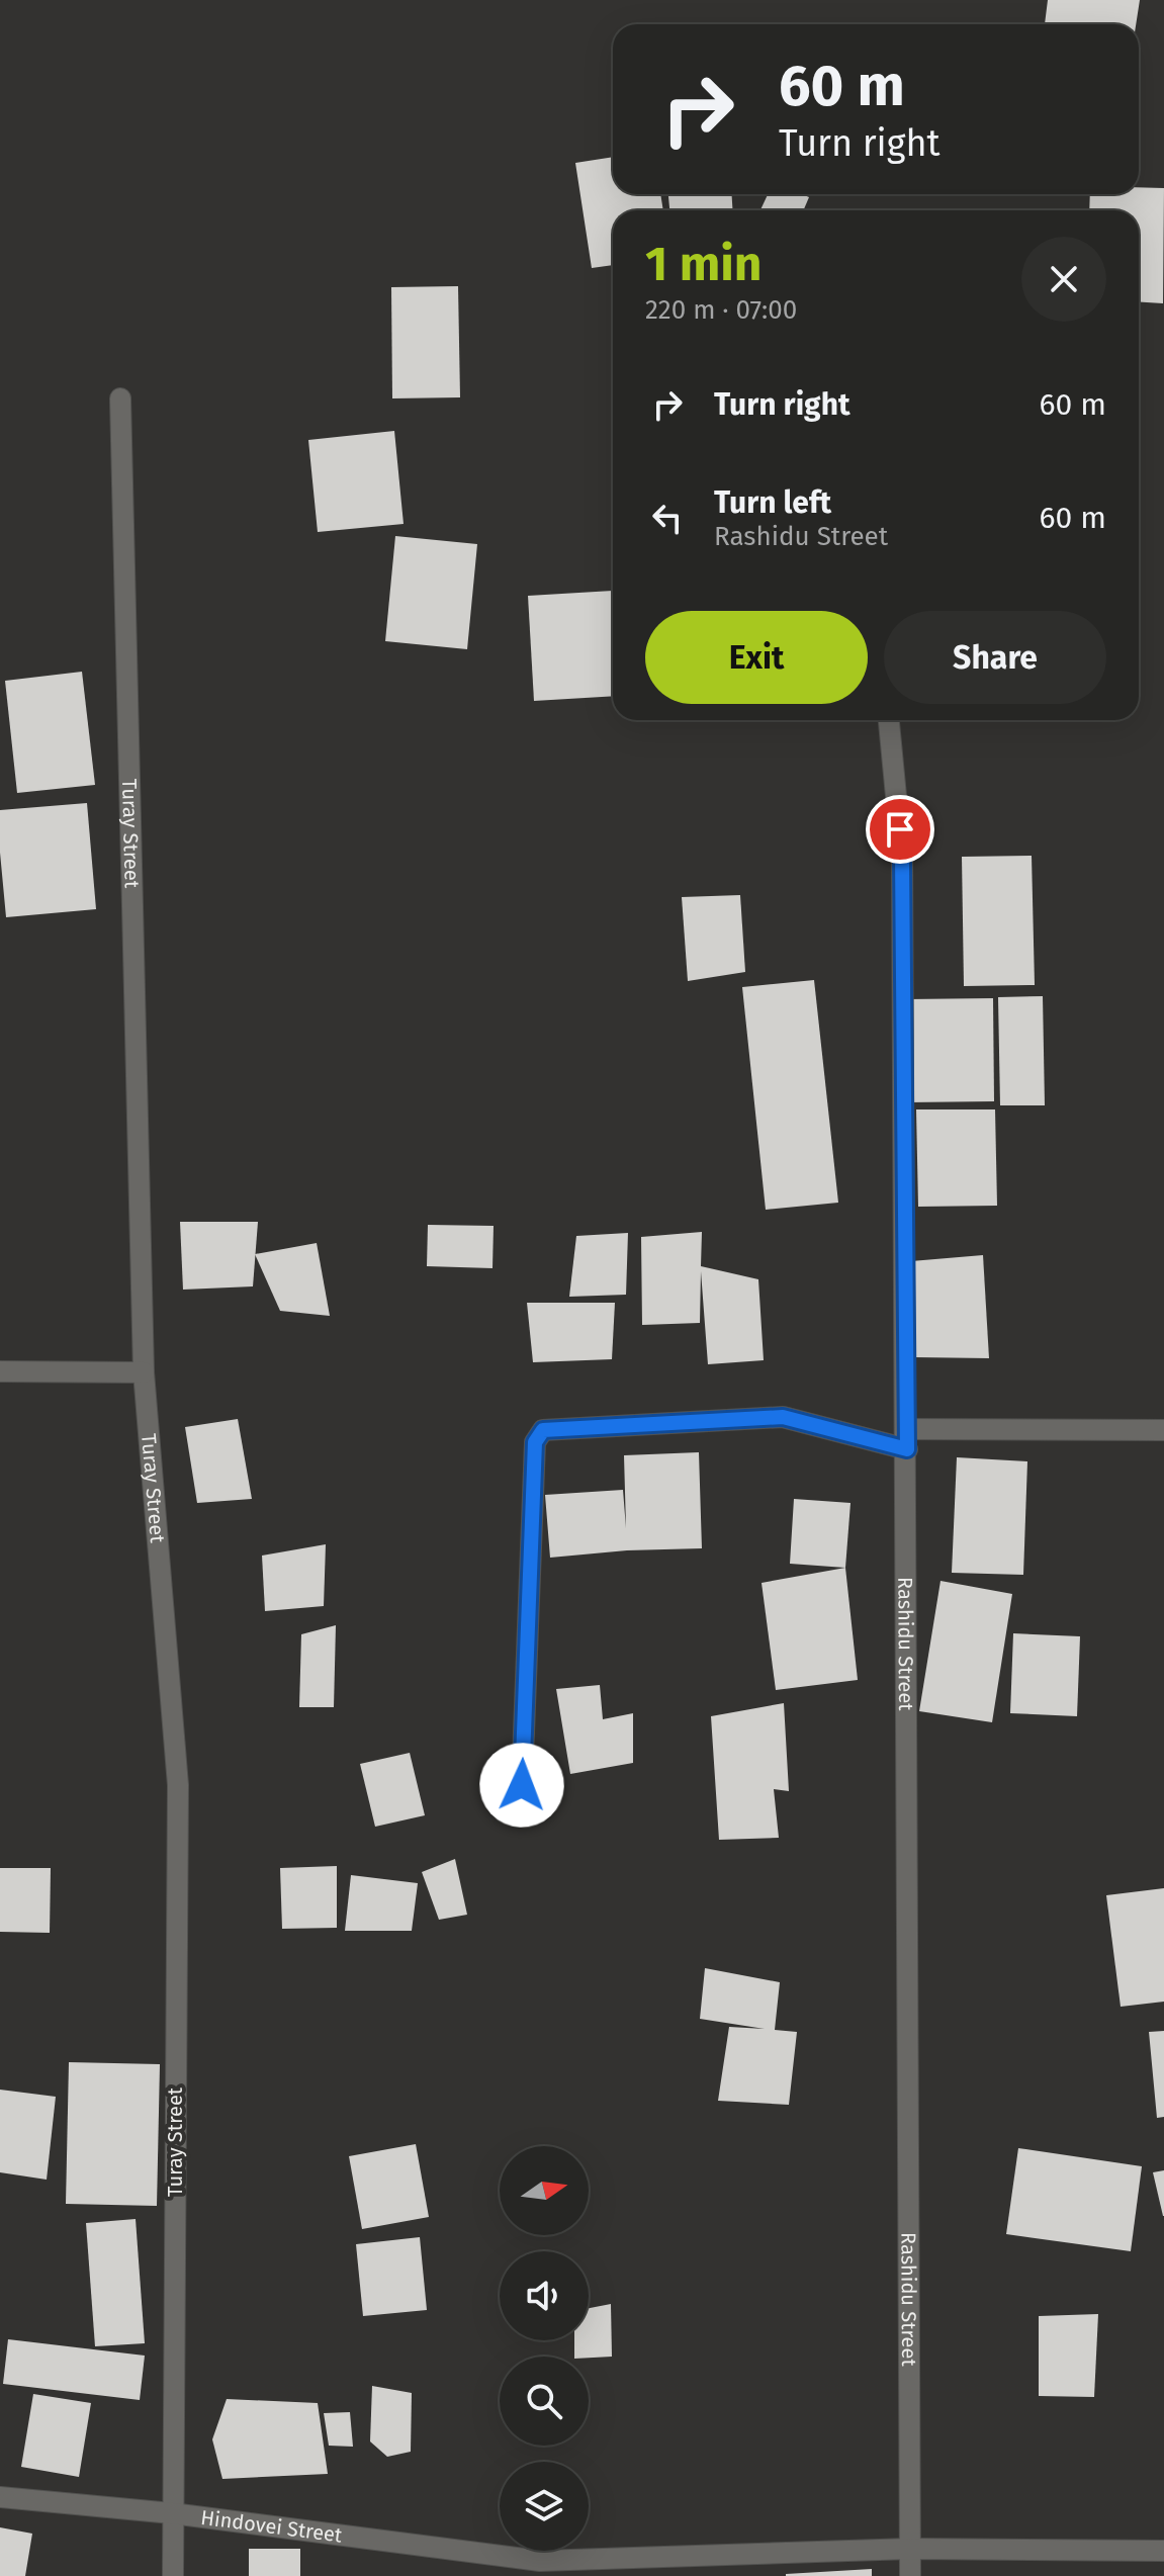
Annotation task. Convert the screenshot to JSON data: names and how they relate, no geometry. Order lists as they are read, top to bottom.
{
  "streets": {
    "street": ["Turay Street", "Rashidu Street", "Hindovei Street"]
  },
  "crossings": [
    ["Turay Street", "Hindovei Street"],
    ["Rashidu Street", "Hindovei Street"]
  ],
  "north": "right",
  "page": {
    "turn": ["60 m", "Turn right"],
    "heading": ["1 min", "220 m · 07:00"],
    "list": [
      {
        "name": "Turn right",
        "value": "60 m"
      },
      {
        "name": "Turn left",
        "note": "Rashidu Street",
        "value": "60 m"
      }
    ],
    "buttons": ["Exit", "Share"]
  }
}
